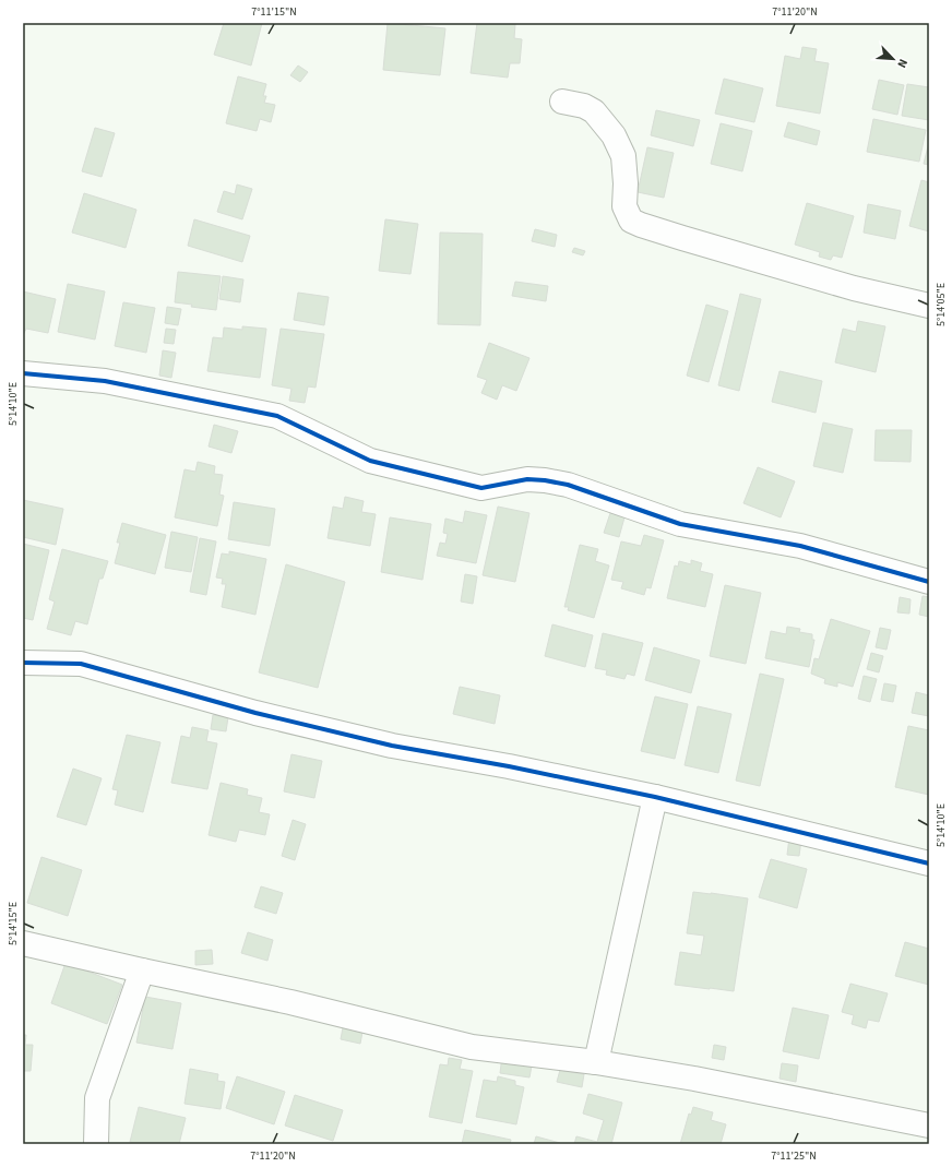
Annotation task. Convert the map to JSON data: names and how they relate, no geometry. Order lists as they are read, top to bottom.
{
  "north": "bottom right",
  "coordinates": [
    "7°11'15\"N",
    "7°11'20\"N",
    "5°14'05\"E",
    "5°14'10\"E",
    "5°14'15\"E",
    "7°11'25\"N"
  ]
}
